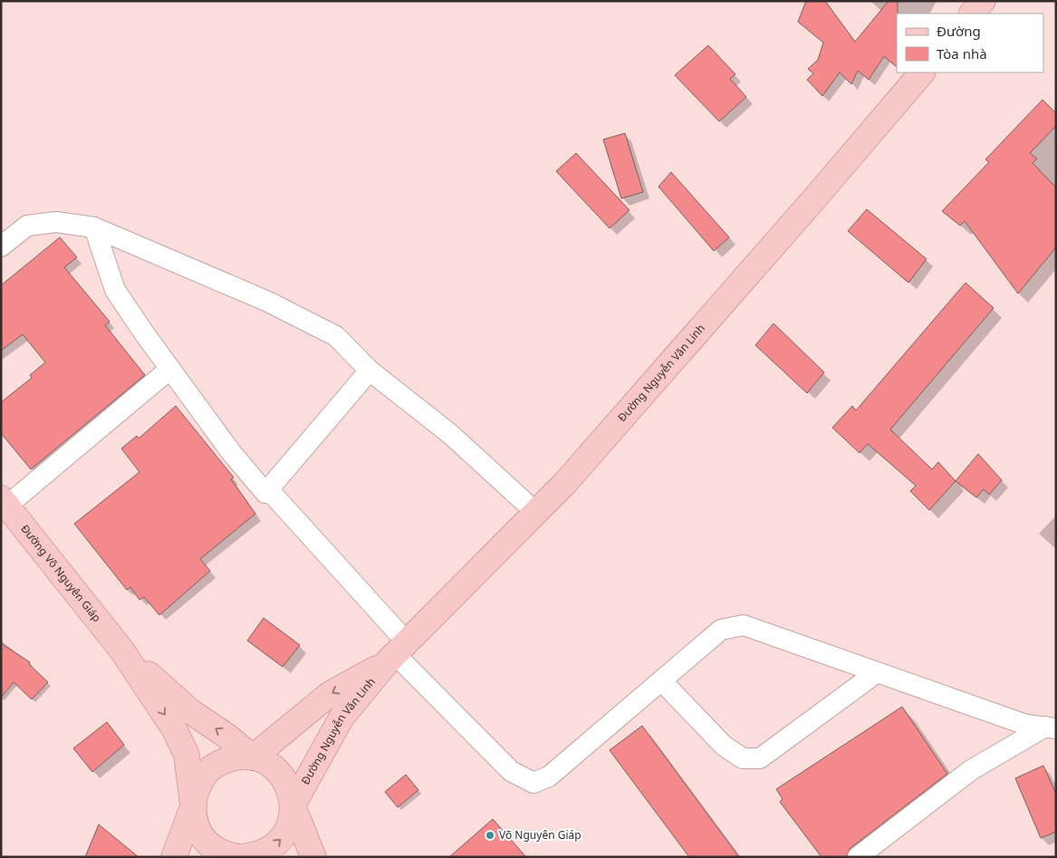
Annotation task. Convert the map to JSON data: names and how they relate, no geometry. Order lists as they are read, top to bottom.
{
  "streets": {
    "main road": ["Đường Nguyễn Văn Linh", "Đường Võ Nguyên Giáp"]
  },
  "crossings": [
    ["Đường Nguyễn Văn Linh", "Đường Võ Nguyên Giáp"]
  ],
  "places": ["Võ Nguyên Giáp"],
  "legend": ["Đường", "Tòa nhà"]
}
